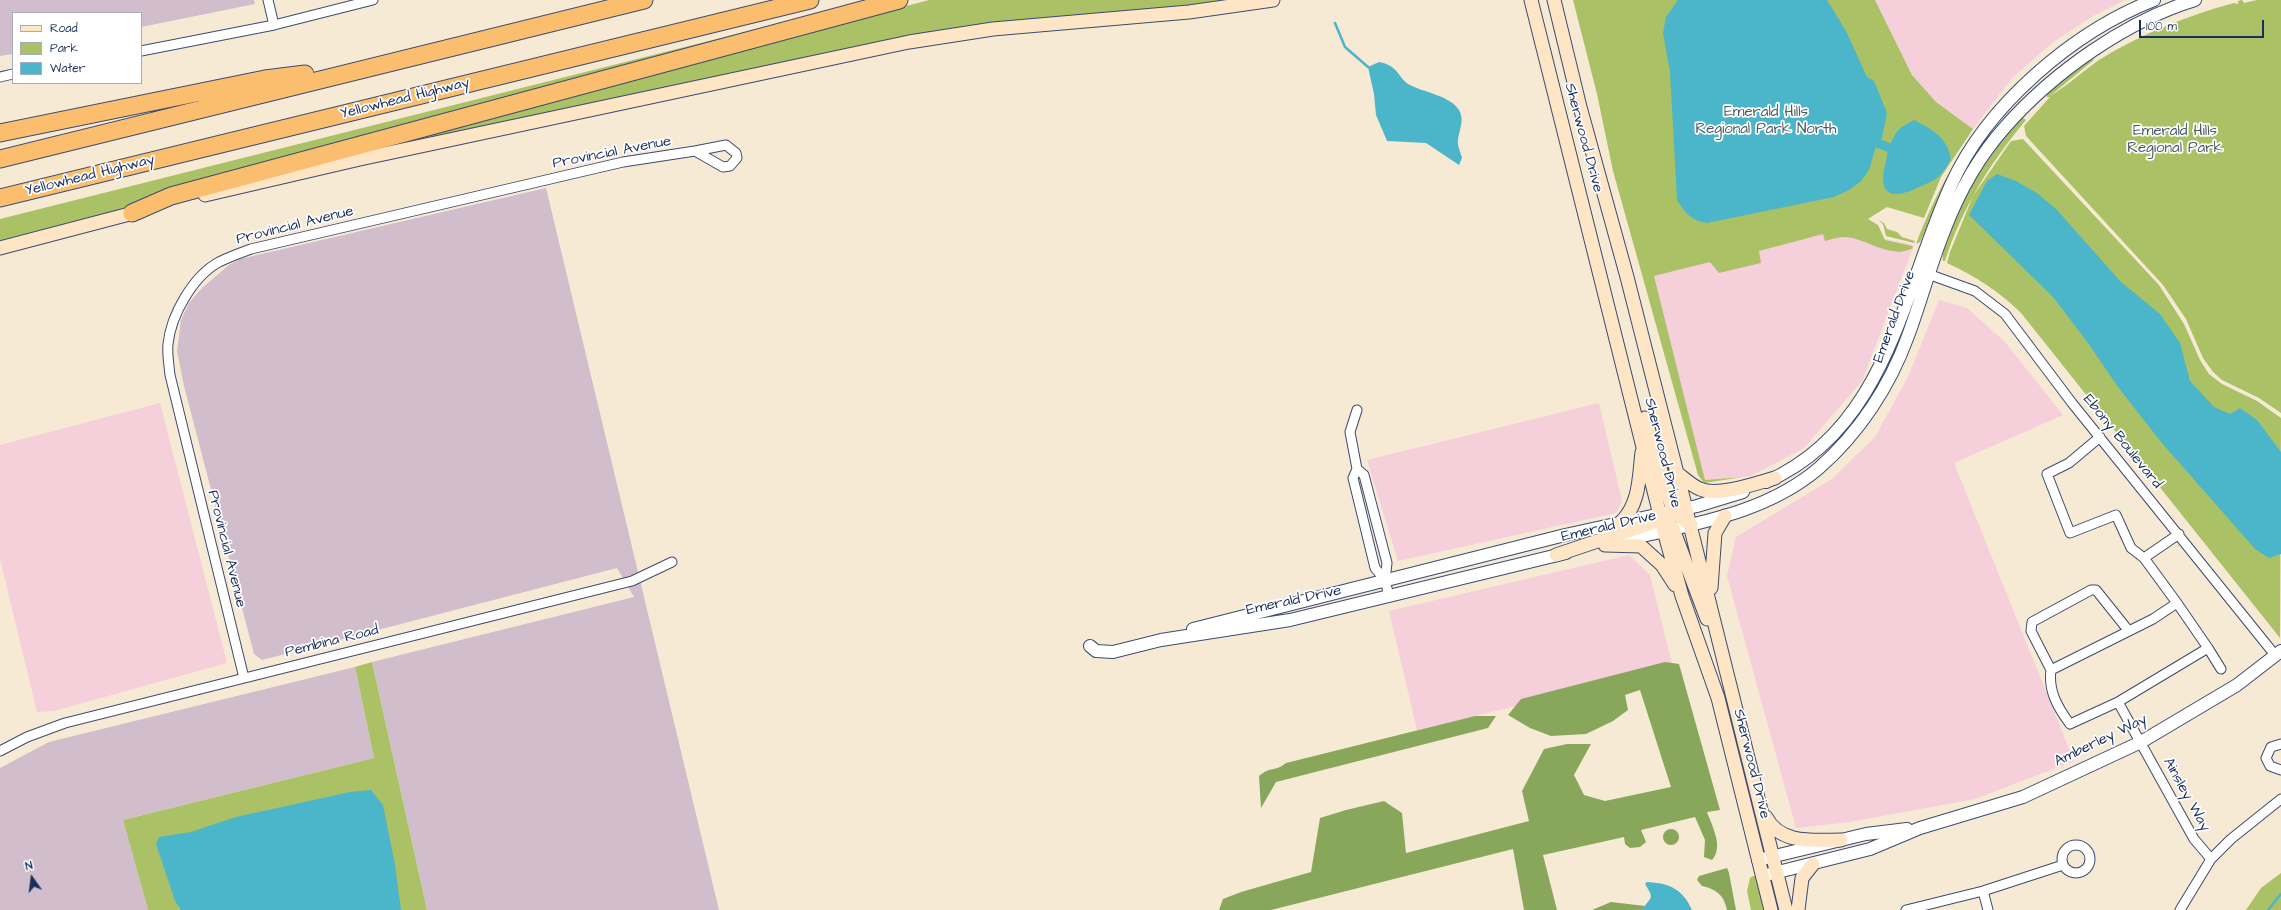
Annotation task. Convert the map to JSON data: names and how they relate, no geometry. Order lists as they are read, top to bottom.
{
  "streets": {
    "highway": ["Yellowhead Highway"],
    "main road": ["Sherwood Drive"],
    "street": [
      "Provincial Avenue",
      "Emerald Drive",
      "Ebony Boulevard",
      "Pembina Road",
      "Amberley Way",
      "Ainsley Way"
    ]
  },
  "crossings": [
    ["Sherwood Drive", "Emerald Drive"],
    ["Sherwood Drive", "Amberley Way"],
    ["Provincial Avenue", "Pembina Road"],
    ["Emerald Drive", "Ebony Boulevard"],
    ["Ebony Boulevard", "Amberley Way"],
    ["Amberley Way", "Ainsley Way"]
  ],
  "parks": ["Emerald Hills Regional Park North", "Emerald Hills Regional Park"],
  "legend": ["Road", "Park", "Water"],
  "scale_bar": "100 m",
  "north": "top"
}
